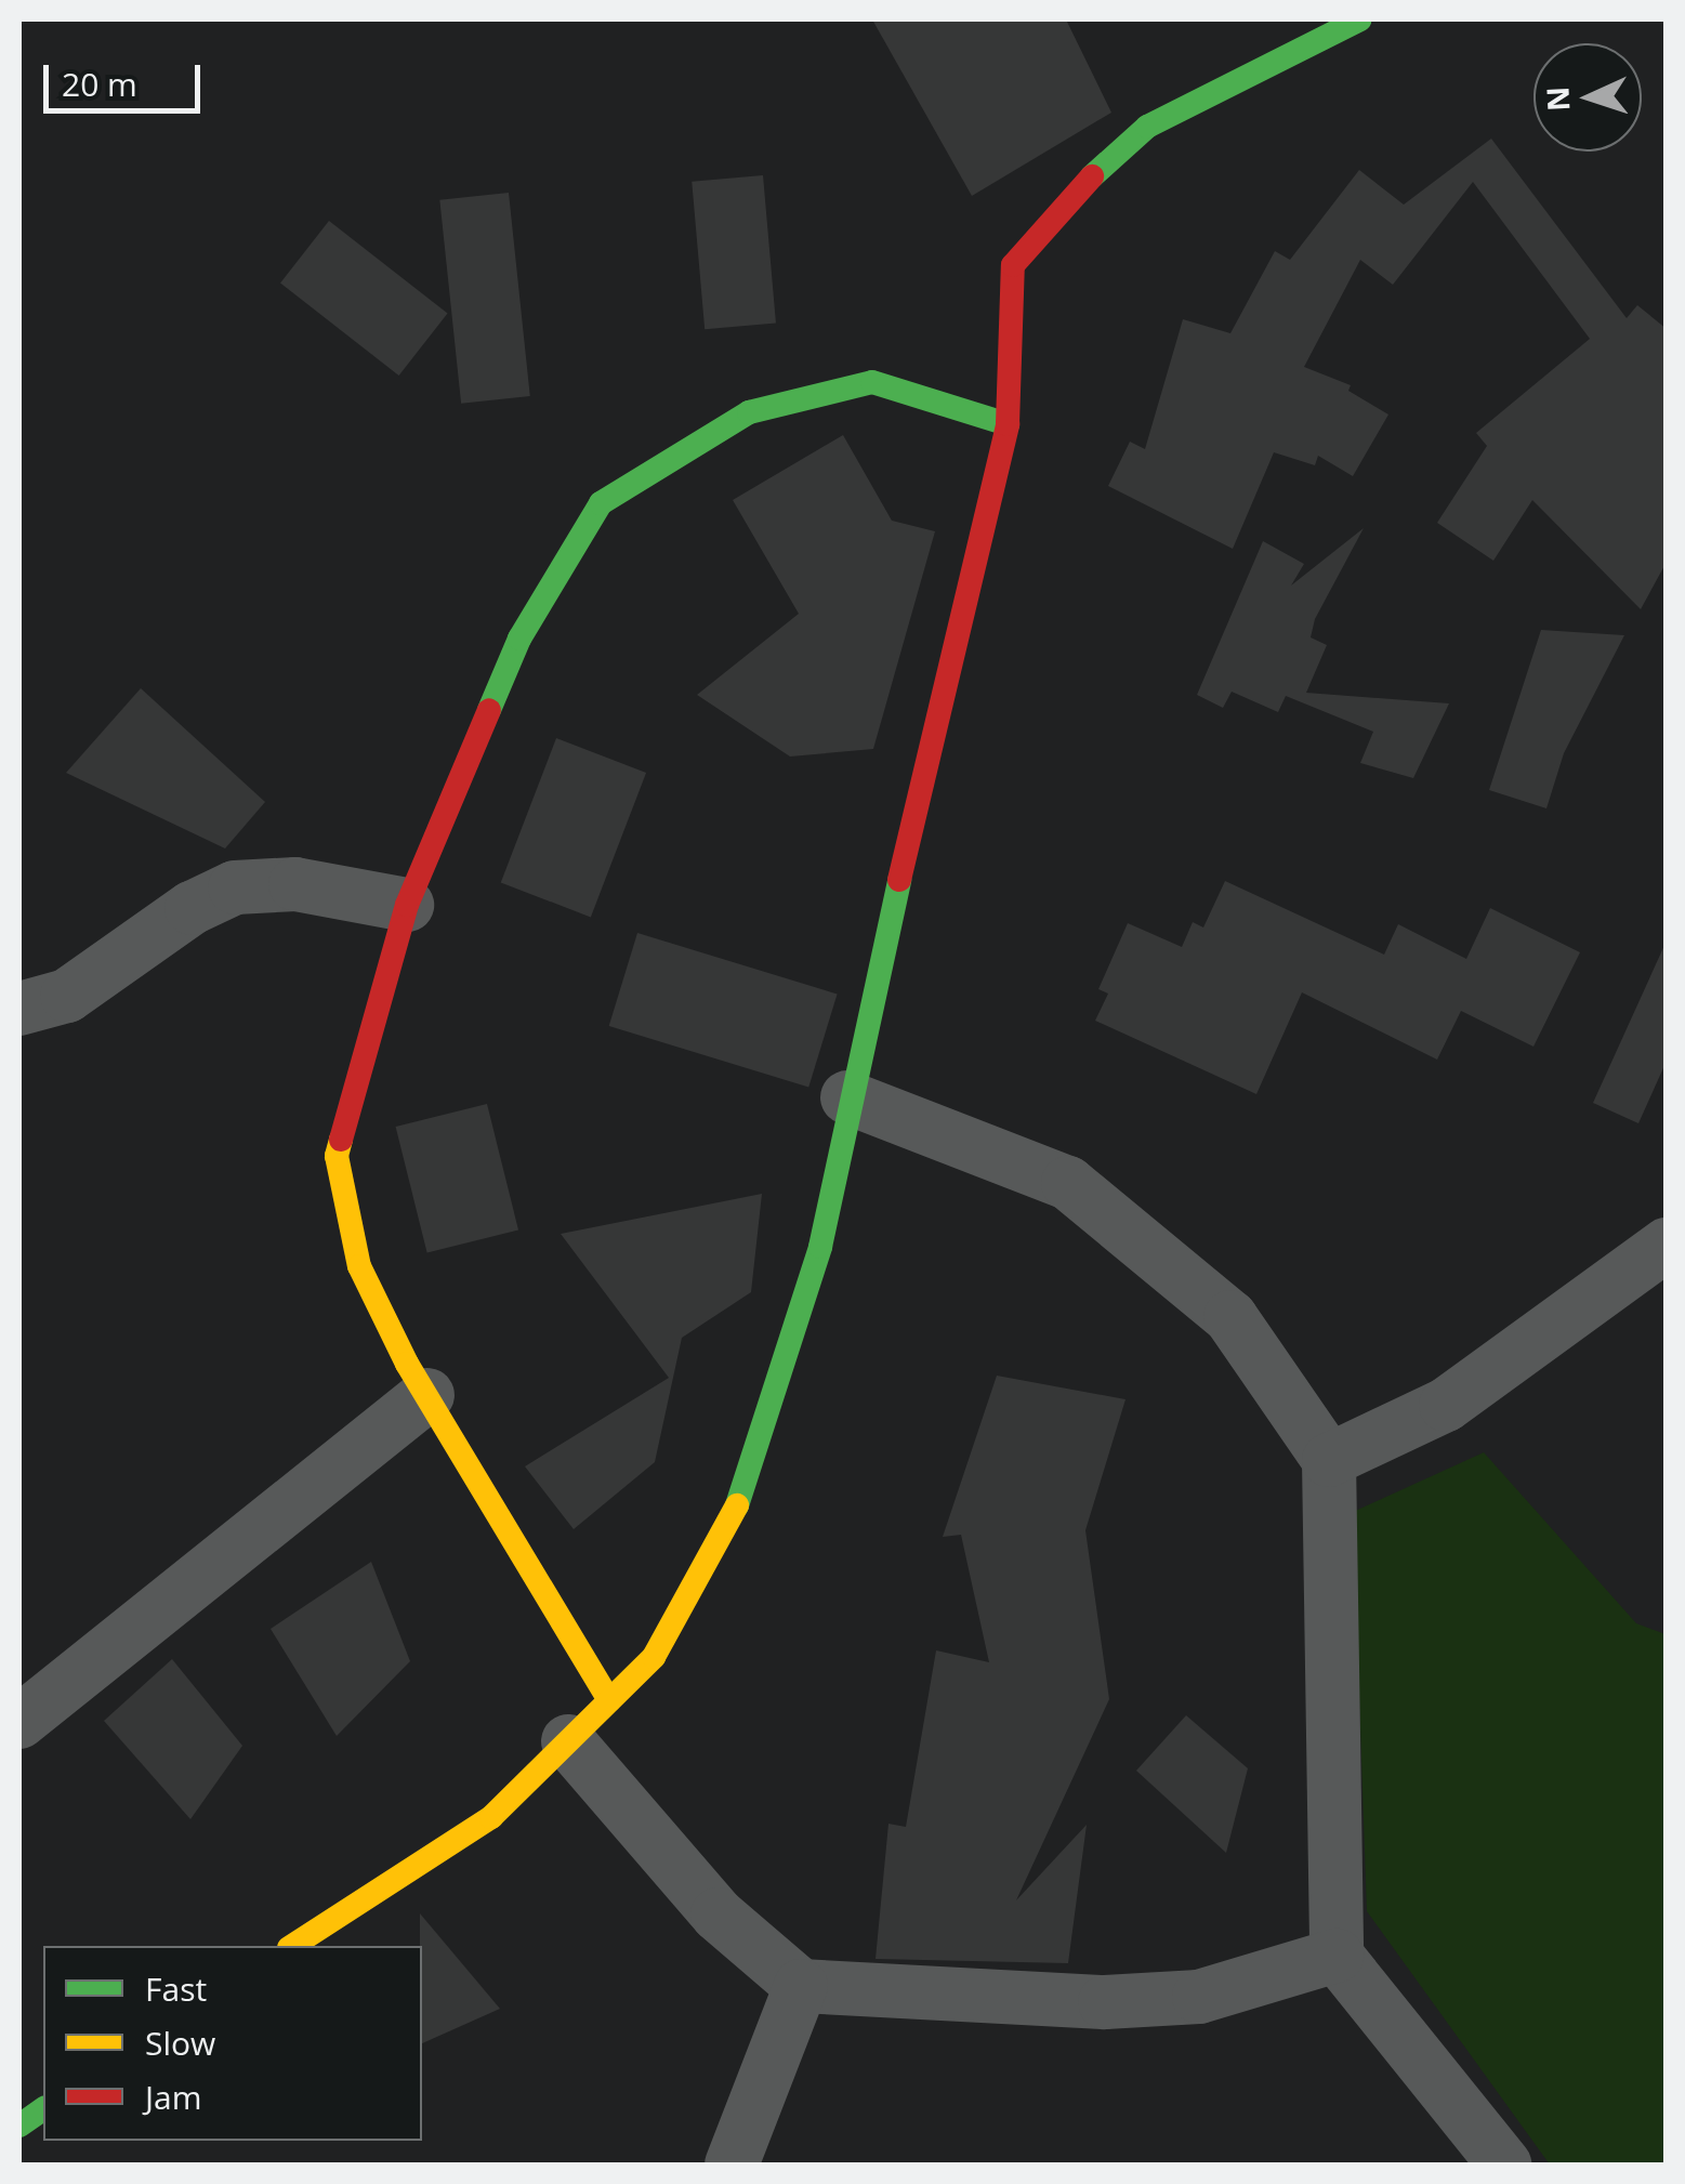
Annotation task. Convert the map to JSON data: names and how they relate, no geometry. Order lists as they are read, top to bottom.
{
  "legend": ["Fast", "Slow", "Jam"],
  "scale_bar": "20 m",
  "north": "left"
}
